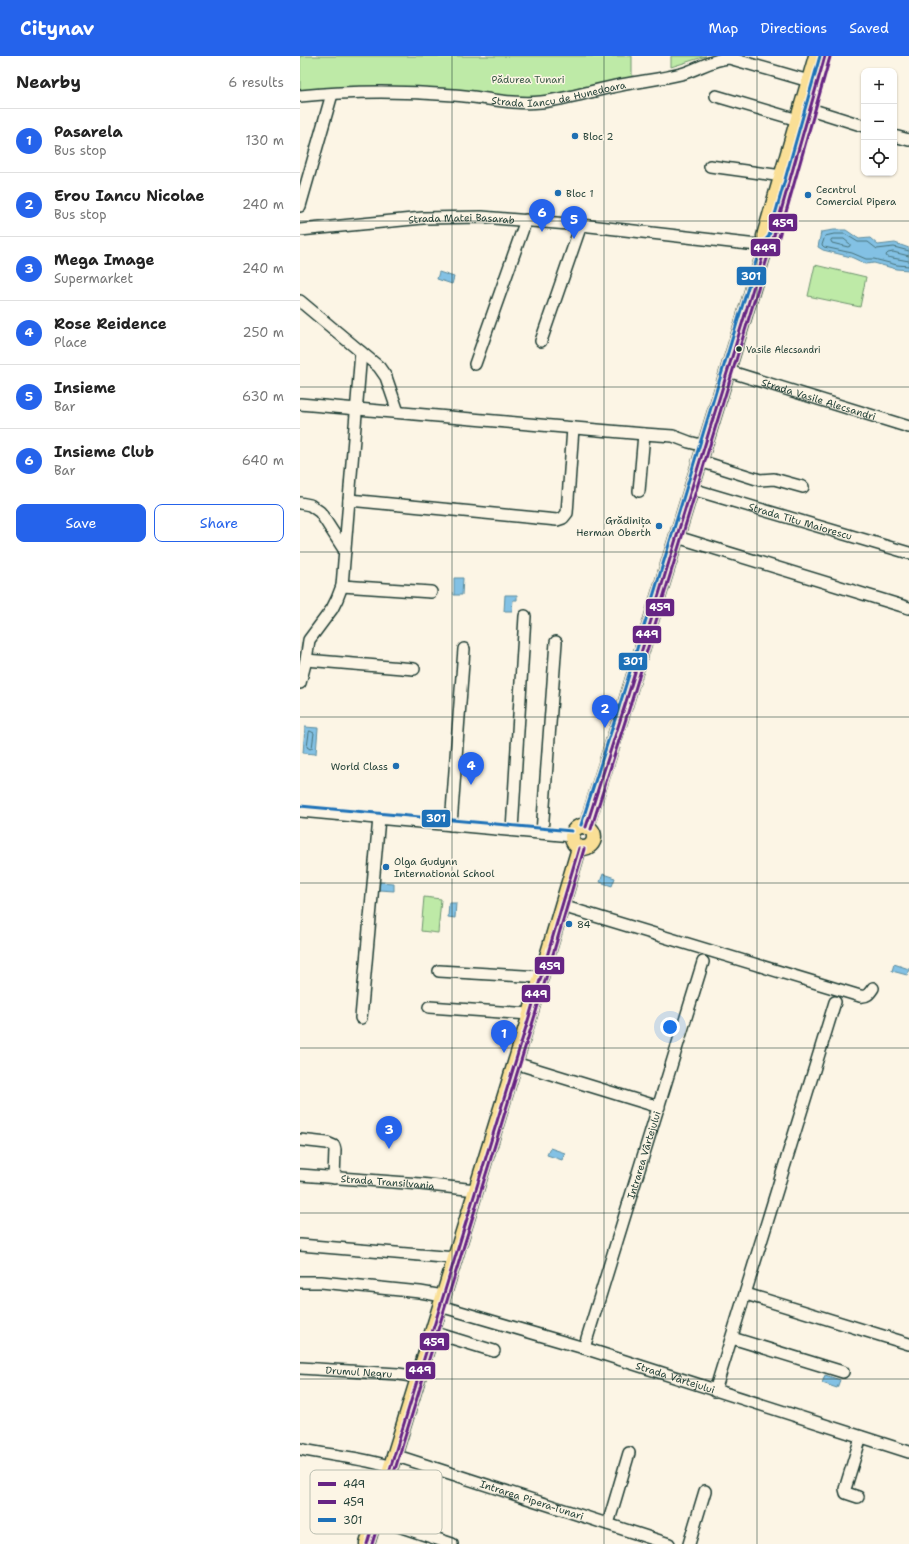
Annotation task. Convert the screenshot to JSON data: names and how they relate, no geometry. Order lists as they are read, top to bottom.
{
  "streets": {
    "street": [
      "Strada Iancu de Hunedoara",
      "Strada Matei Basarab",
      "Strada Vasile Alecsandri",
      "Strada Titu Maiorescu",
      "Intrarea Vârtejului",
      "Strada Transilvania",
      "Drumul Negru",
      "Strada Vârtejului",
      "Intrarea Pipera-Tunari"
    ]
  },
  "crossings": [
    ["Intrarea Vârtejului", "Strada Vârtejului"]
  ],
  "parks": ["Pădurea Tunari"],
  "places": [
    "Bloc 2",
    "Bloc 1",
    "Cecntrul Comercial Pipera",
    "Vasile Alecsandri",
    "Grădinița Herman Oberth",
    "World Class",
    "Olga Gudynn International School",
    "84"
  ],
  "lines": ["transit line 449", "transit line 301", "transit line 459"],
  "legend": ["449", "459", "301"],
  "page": {
    "header": "Citynav",
    "nav": ["Map", "Directions", "Saved"],
    "heading": ["Nearby", "6 results"],
    "map_buttons": ["+", "−"],
    "list": [
      {
        "mark": "1",
        "name": "Pasarela",
        "note": "Bus stop",
        "value": "130 m"
      },
      {
        "mark": "2",
        "name": "Erou Iancu Nicolae",
        "note": "Bus stop",
        "value": "240 m"
      },
      {
        "mark": "3",
        "name": "Mega Image",
        "note": "Supermarket",
        "value": "240 m"
      },
      {
        "mark": "4",
        "name": "Rose Reidence",
        "note": "Place",
        "value": "250 m"
      },
      {
        "mark": "5",
        "name": "Insieme",
        "note": "Bar",
        "value": "630 m"
      },
      {
        "mark": "6",
        "name": "Insieme Club",
        "note": "Bar",
        "value": "640 m"
      }
    ],
    "pins": [
      "6",
      "5",
      "2",
      "4",
      "1",
      "3"
    ],
    "buttons": ["Save", "Share"]
  }
}
